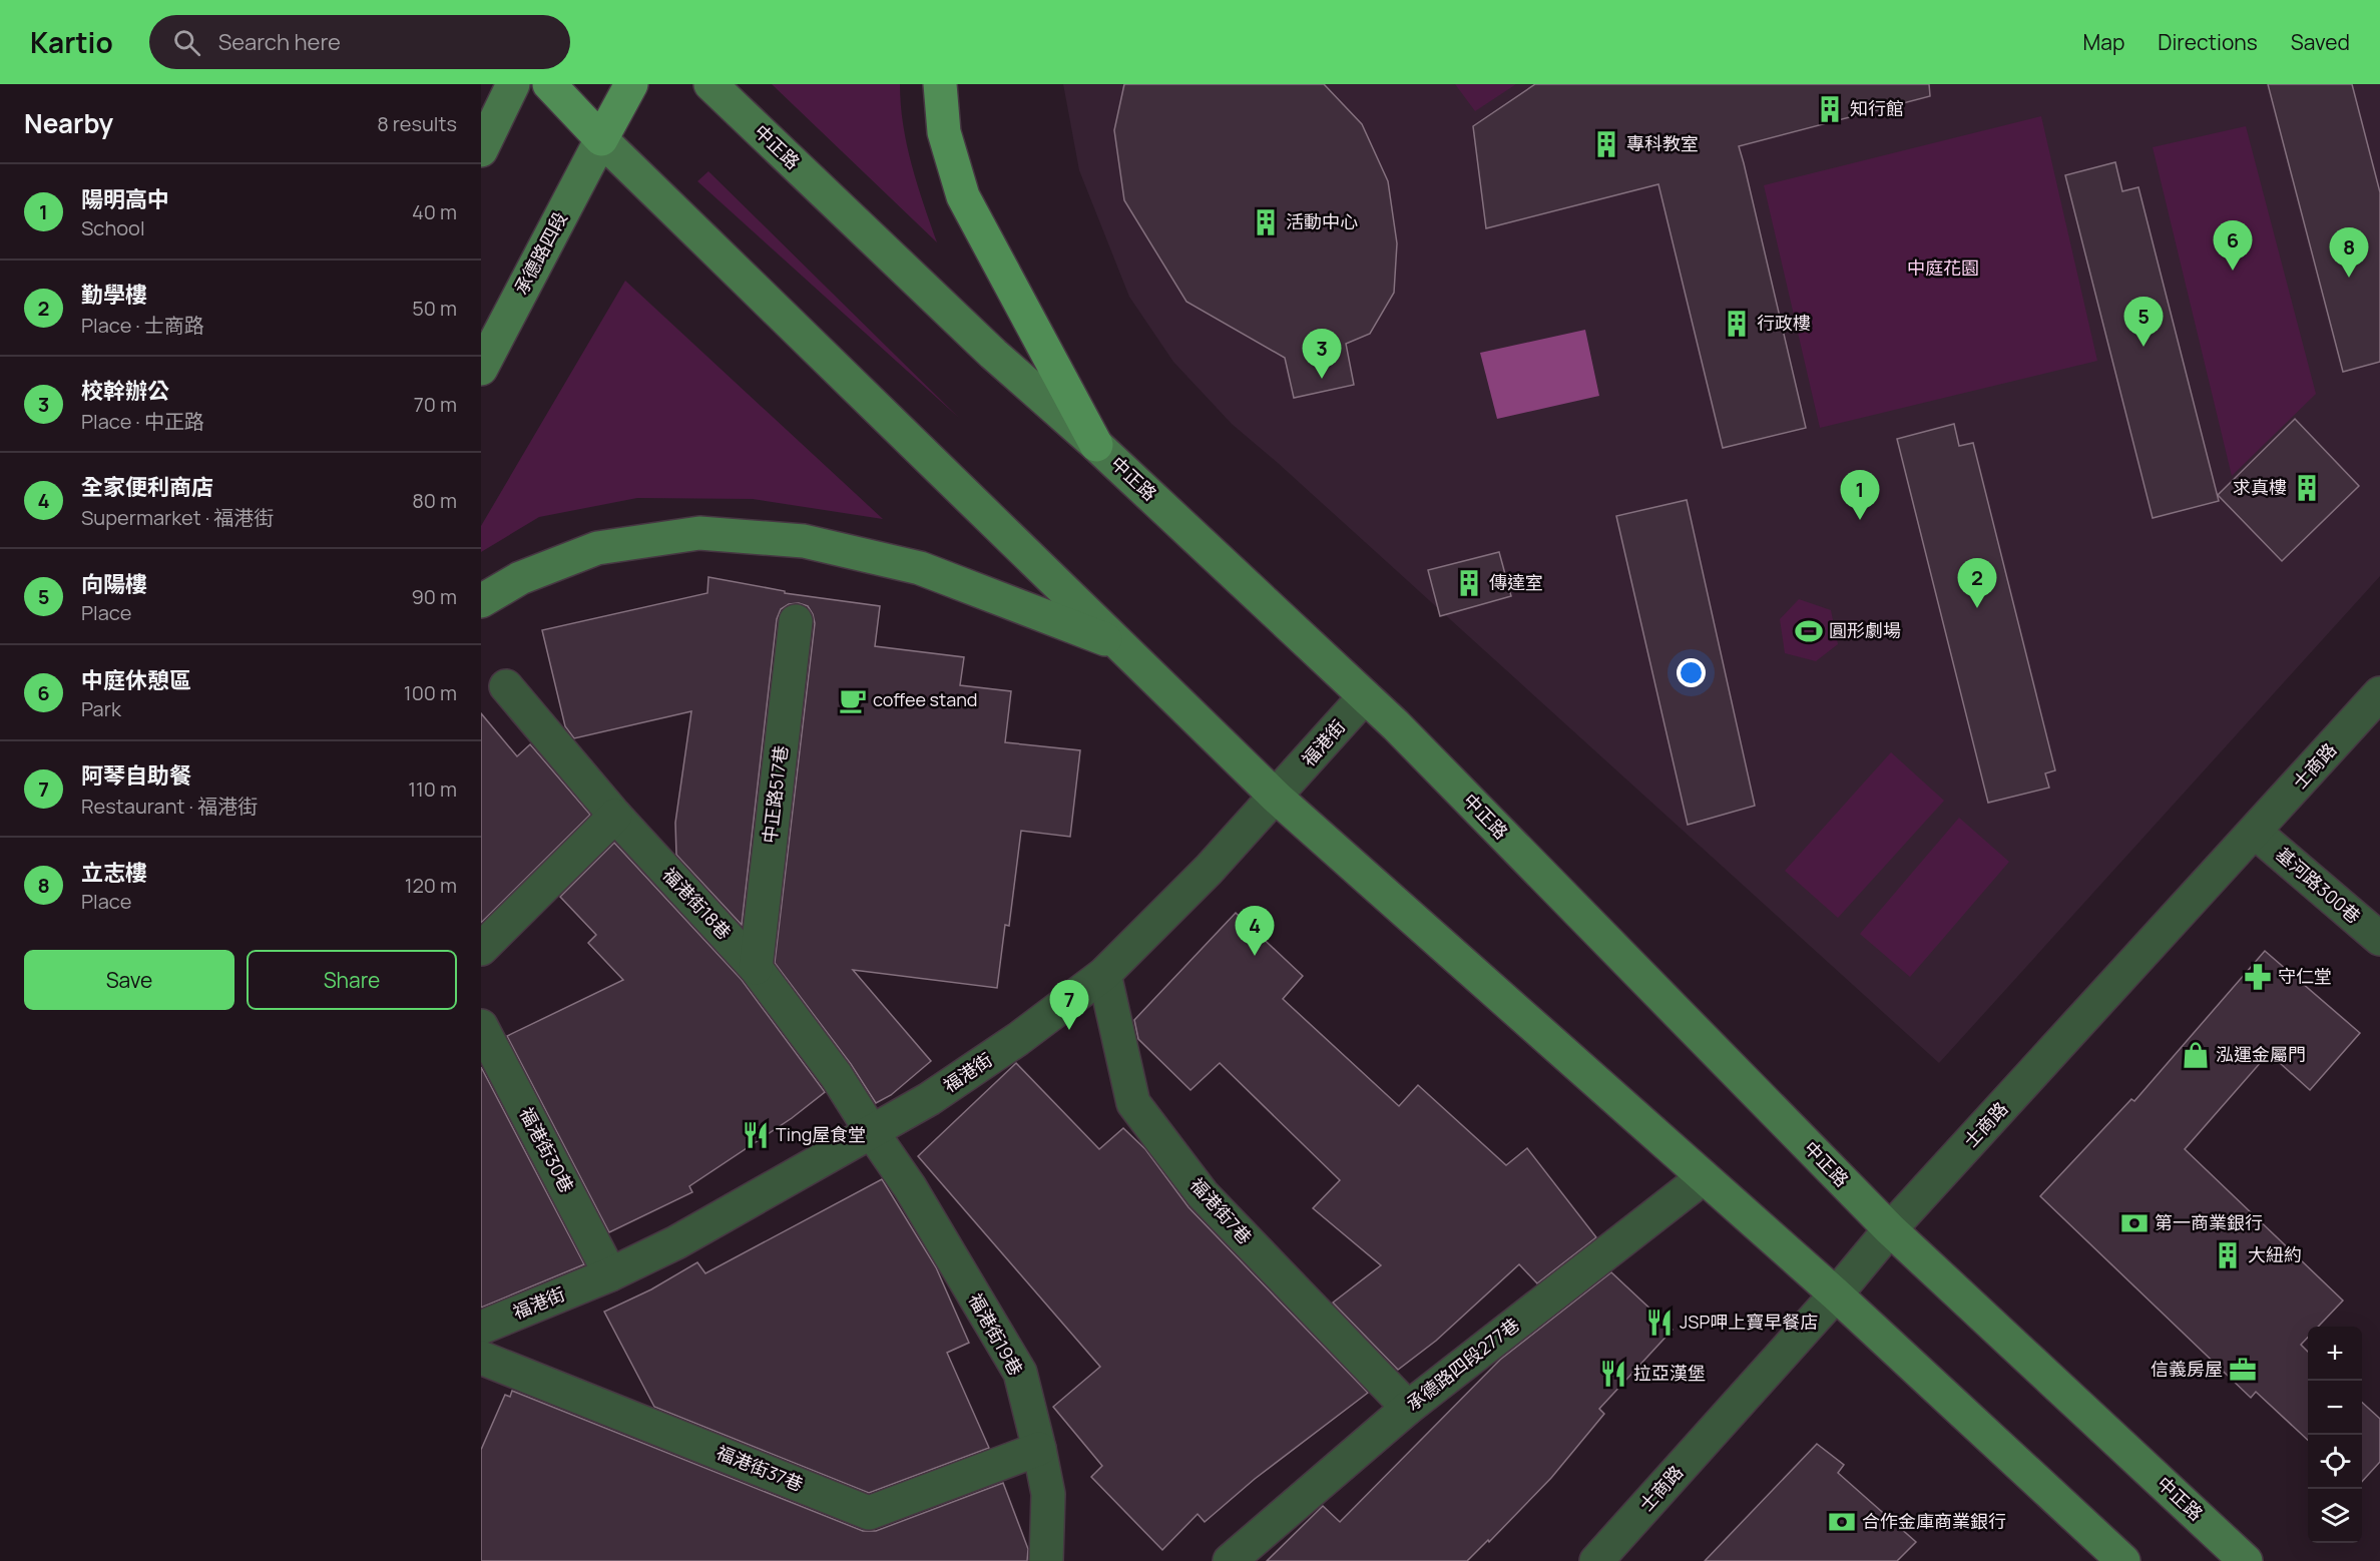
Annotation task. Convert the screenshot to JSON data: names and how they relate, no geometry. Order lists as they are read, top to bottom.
{
  "streets": {
    "main road": ["中正路", "承德路四段"],
    "street": [
      "福港街",
      "士商路",
      "中正路517巷",
      "基河路300巷",
      "福港街18巷",
      "福港街30巷",
      "福港街7巷",
      "福港街19巷",
      "承德路四段277巷",
      "福港街37巷"
    ]
  },
  "crossings": [
    ["中正路", "福港街"],
    ["中正路", "士商路"],
    ["福港街", "福港街18巷"],
    ["福港街", "福港街30巷"],
    ["福港街", "福港街7巷"],
    ["福港街", "福港街19巷"],
    ["士商路", "基河路300巷"],
    ["中正路517巷", "福港街18巷"],
    ["福港街18巷", "福港街19巷"],
    ["福港街7巷", "承德路四段277巷"],
    ["福港街19巷", "福港街37巷"]
  ],
  "parks": ["中庭花園"],
  "places": {
    "building": [
      "知行館",
      "專科教室",
      "活動中心",
      "行政樓",
      "求真樓",
      "傳達室",
      "大紐約"
    ],
    "sports": ["圓形劇場"],
    "cafe": ["coffee stand"],
    "pharmacy": ["守仁堂"],
    "shop": ["泓運金屬門"],
    "restaurant": ["Ting屋食堂", "JSP呷上寶早餐店", "拉亞漢堡"],
    "bank": ["第一商業銀行", "合作金庫商業銀行"],
    "office": ["信義房屋"]
  },
  "page": {
    "header": "Kartio",
    "search": "Search here",
    "nav": ["Map", "Directions", "Saved"],
    "heading": ["Nearby", "8 results"],
    "list": [
      {
        "mark": "1",
        "name": "陽明高中",
        "note": "School",
        "value": "40 m"
      },
      {
        "mark": "2",
        "name": "勤學樓",
        "note": "Place · 士商路",
        "value": "50 m"
      },
      {
        "mark": "3",
        "name": "校幹辦公",
        "note": "Place · 中正路",
        "value": "70 m"
      },
      {
        "mark": "4",
        "name": "全家便利商店",
        "note": "Supermarket · 福港街",
        "value": "80 m"
      },
      {
        "mark": "5",
        "name": "向陽樓",
        "note": "Place",
        "value": "90 m"
      },
      {
        "mark": "6",
        "name": "中庭休憩區",
        "note": "Park",
        "value": "100 m"
      },
      {
        "mark": "7",
        "name": "阿琴自助餐",
        "note": "Restaurant · 福港街",
        "value": "110 m"
      },
      {
        "mark": "8",
        "name": "立志樓",
        "note": "Place",
        "value": "120 m"
      }
    ],
    "pins": [
      "6",
      "8",
      "5",
      "3",
      "1",
      "2",
      "4",
      "7"
    ],
    "buttons": ["Save", "Share"],
    "map_buttons": ["+", "−"]
  }
}
